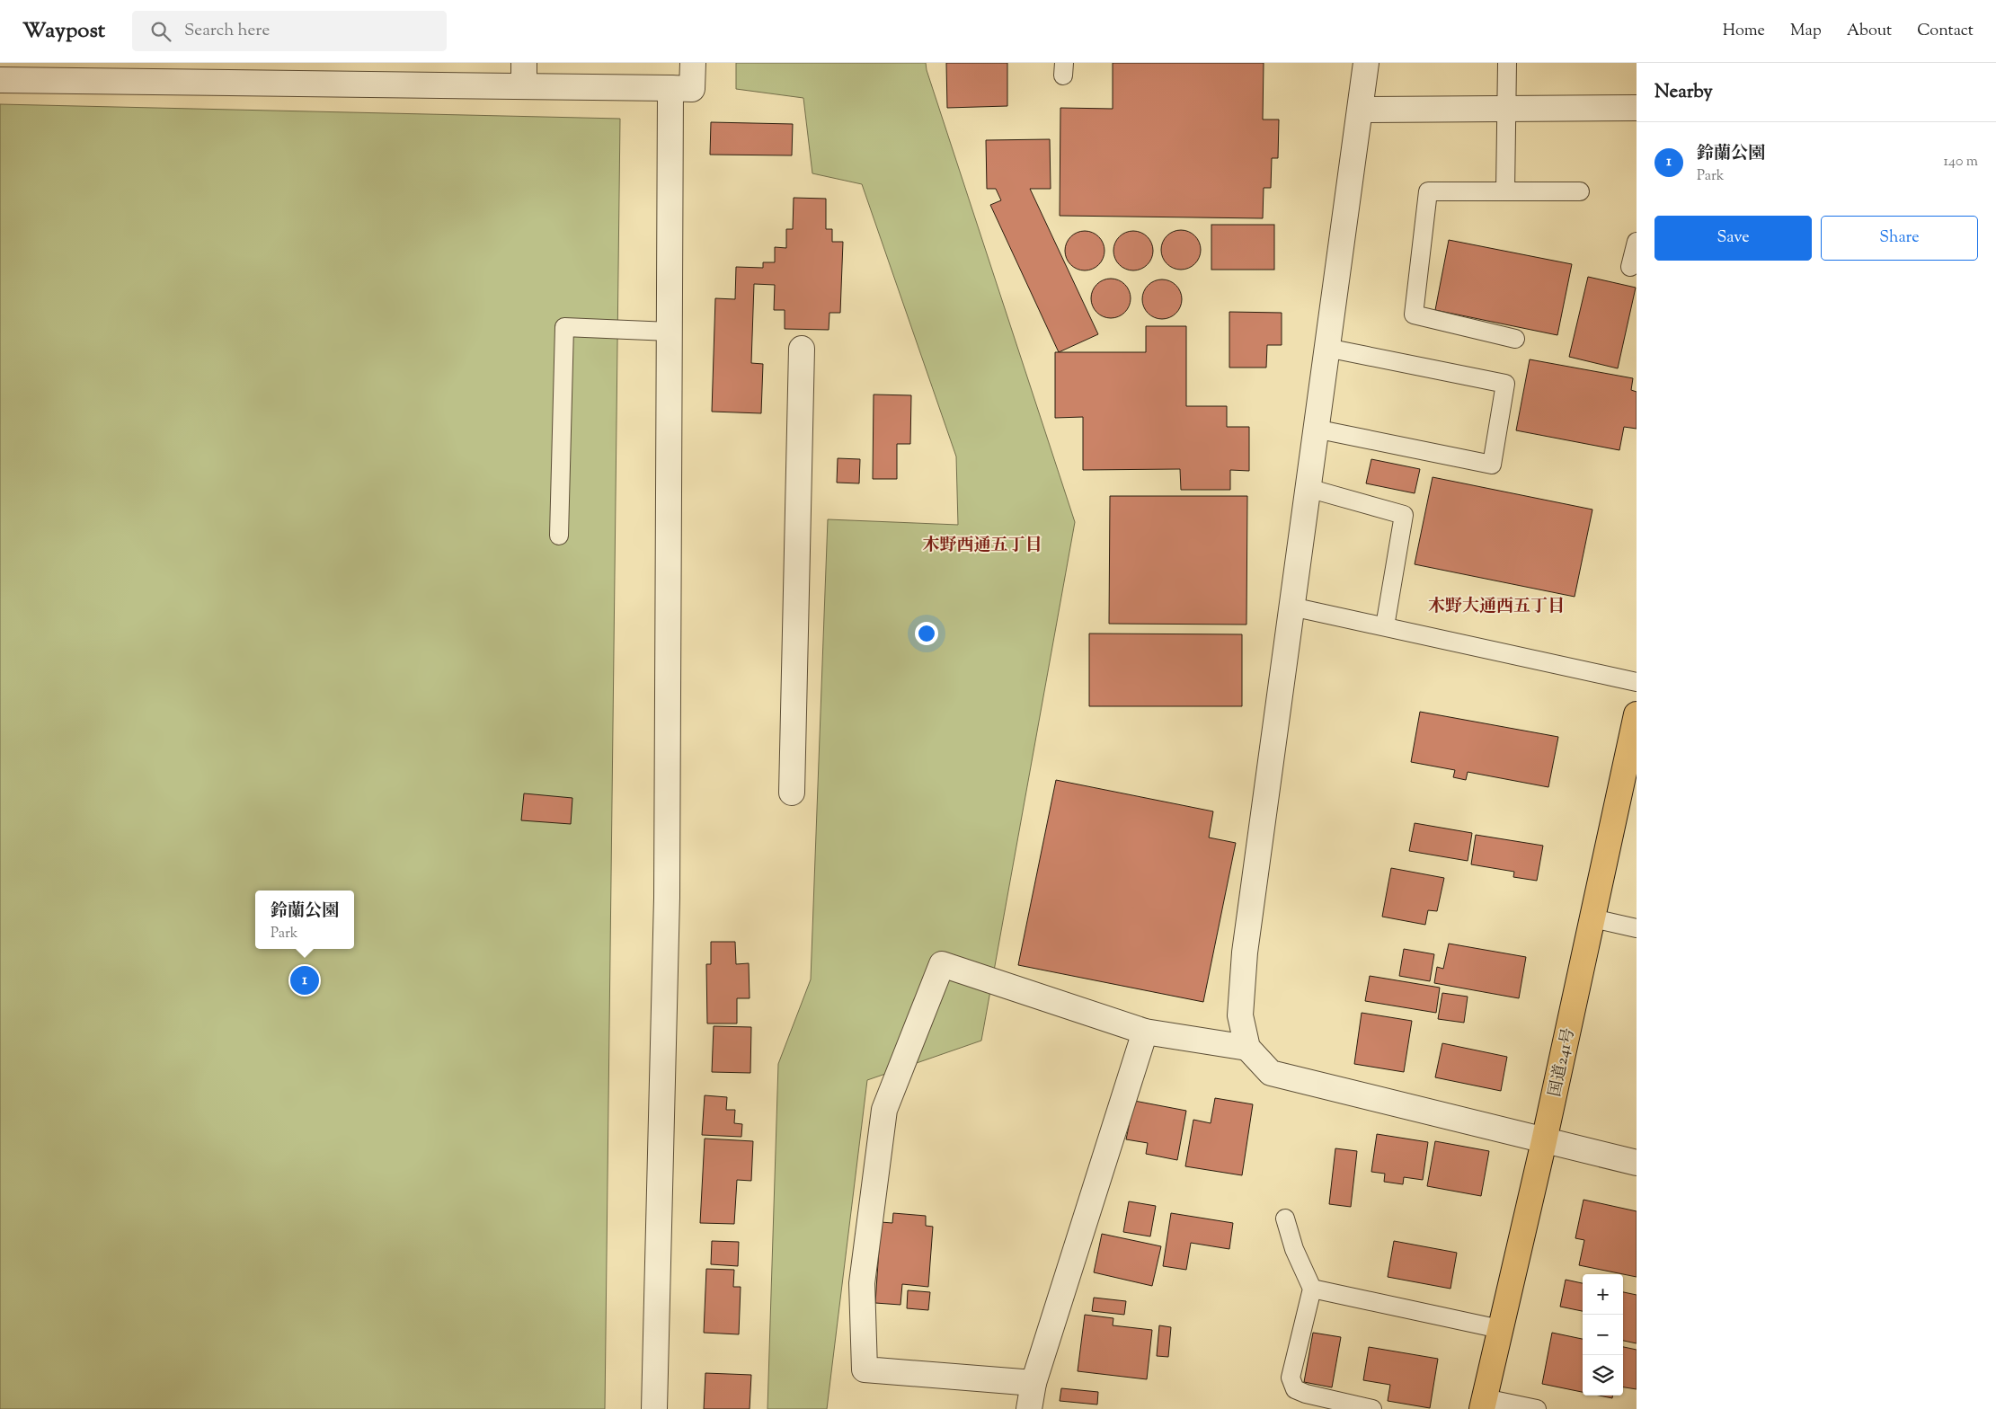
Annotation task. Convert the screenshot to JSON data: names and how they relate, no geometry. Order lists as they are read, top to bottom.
{
  "streets": {
    "highway": ["国道241号"]
  },
  "districts": ["木野西通五丁目", "木野大通西五丁目"],
  "page": {
    "header": "Waypost",
    "search": "Search here",
    "nav": [
      "Home",
      "Map",
      "About",
      "Contact"
    ],
    "heading": "Nearby",
    "list": [
      {
        "mark": "1",
        "name": "鈴蘭公園",
        "note": "Park",
        "value": "140 m"
      }
    ],
    "buttons": ["Save", "Share"],
    "popup": ["鈴蘭公園", "Park"],
    "pins": "1",
    "map_buttons": ["+", "−"]
  }
}
